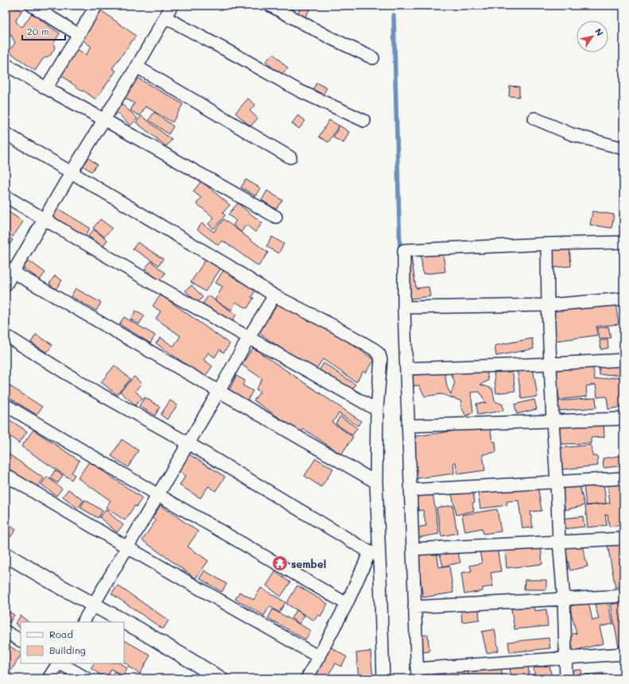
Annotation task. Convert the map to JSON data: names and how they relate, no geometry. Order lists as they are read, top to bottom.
{
  "places": {
    "temple": ["sembel"]
  },
  "legend": ["Road", "Building"],
  "scale_bar": "20 m",
  "north": "top right"
}
